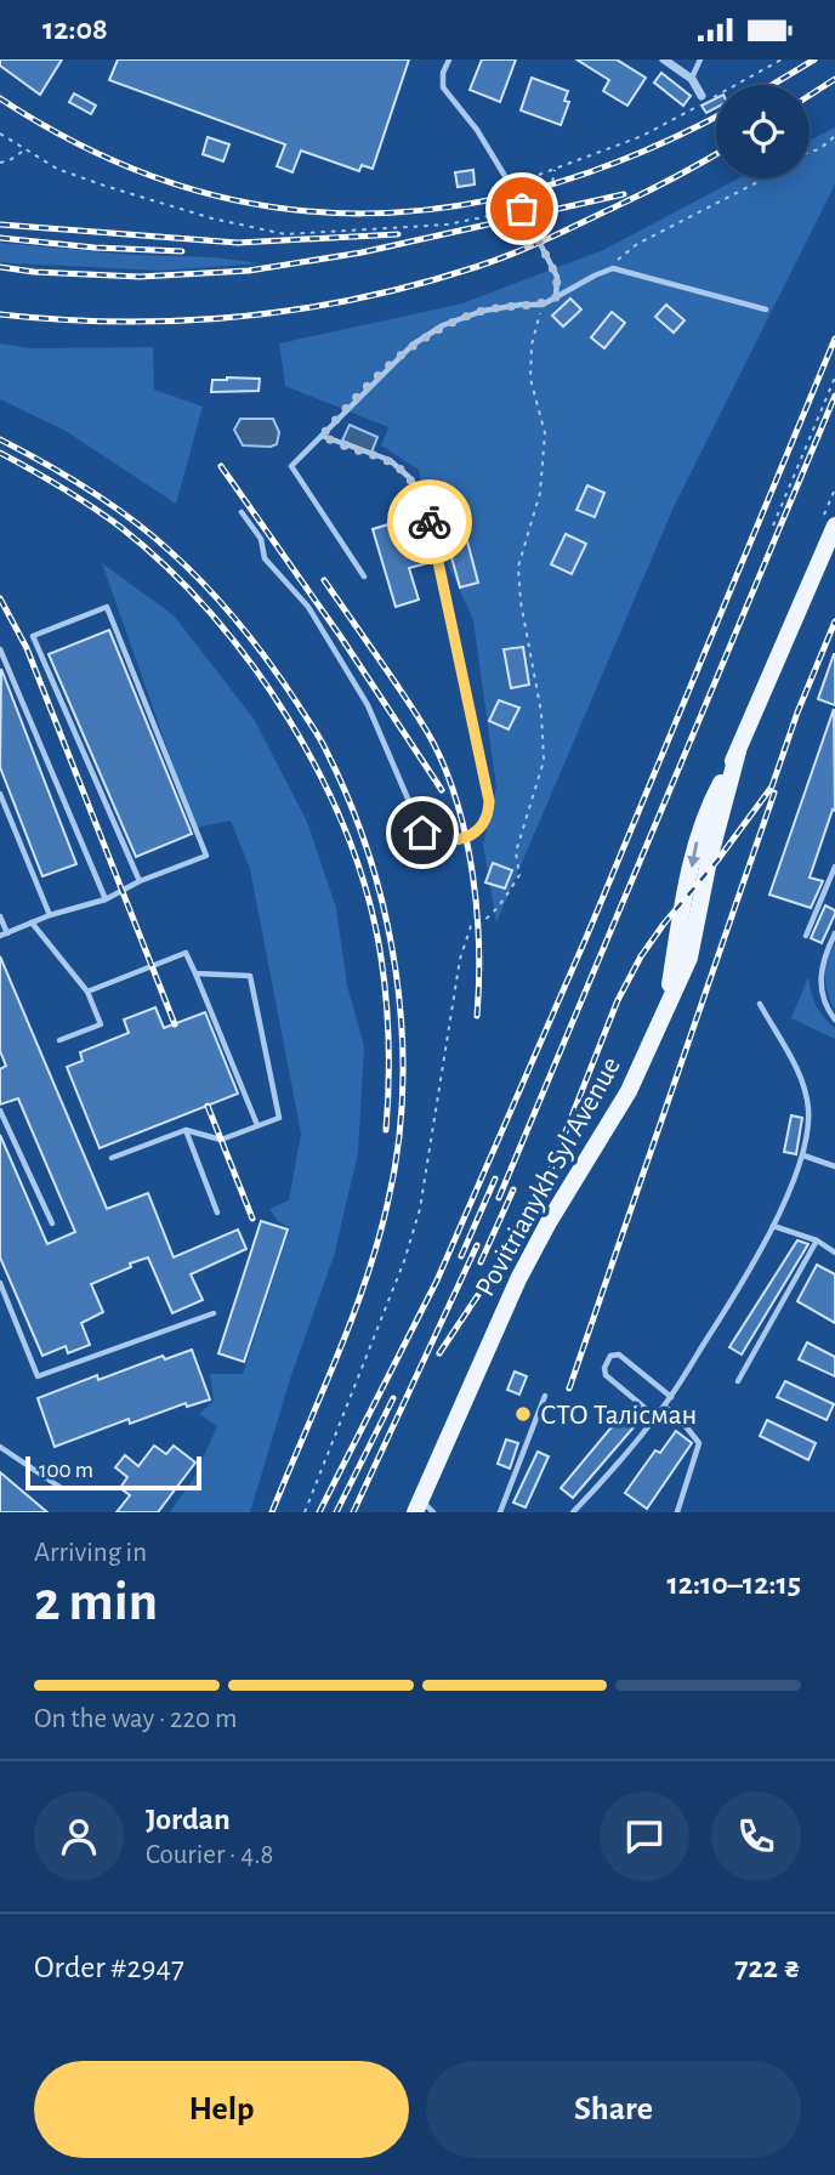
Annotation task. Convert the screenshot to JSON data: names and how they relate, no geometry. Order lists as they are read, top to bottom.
{
  "streets": {
    "main road": ["Povitrianykh Syl Avenue"]
  },
  "places": ["СТО Талісман"],
  "scale_bar": "100 m",
  "page": {
    "status": "12:08",
    "scale": "100 m",
    "heading": ["2 min", "Arriving in", "12:10–12:15"],
    "panel": [
      "Jordan",
      "Courier · 4.8",
      "Order #2947",
      "722 ₴"
    ],
    "bar": "On the way · 220 m",
    "buttons": ["Help", "Share"]
  }
}
